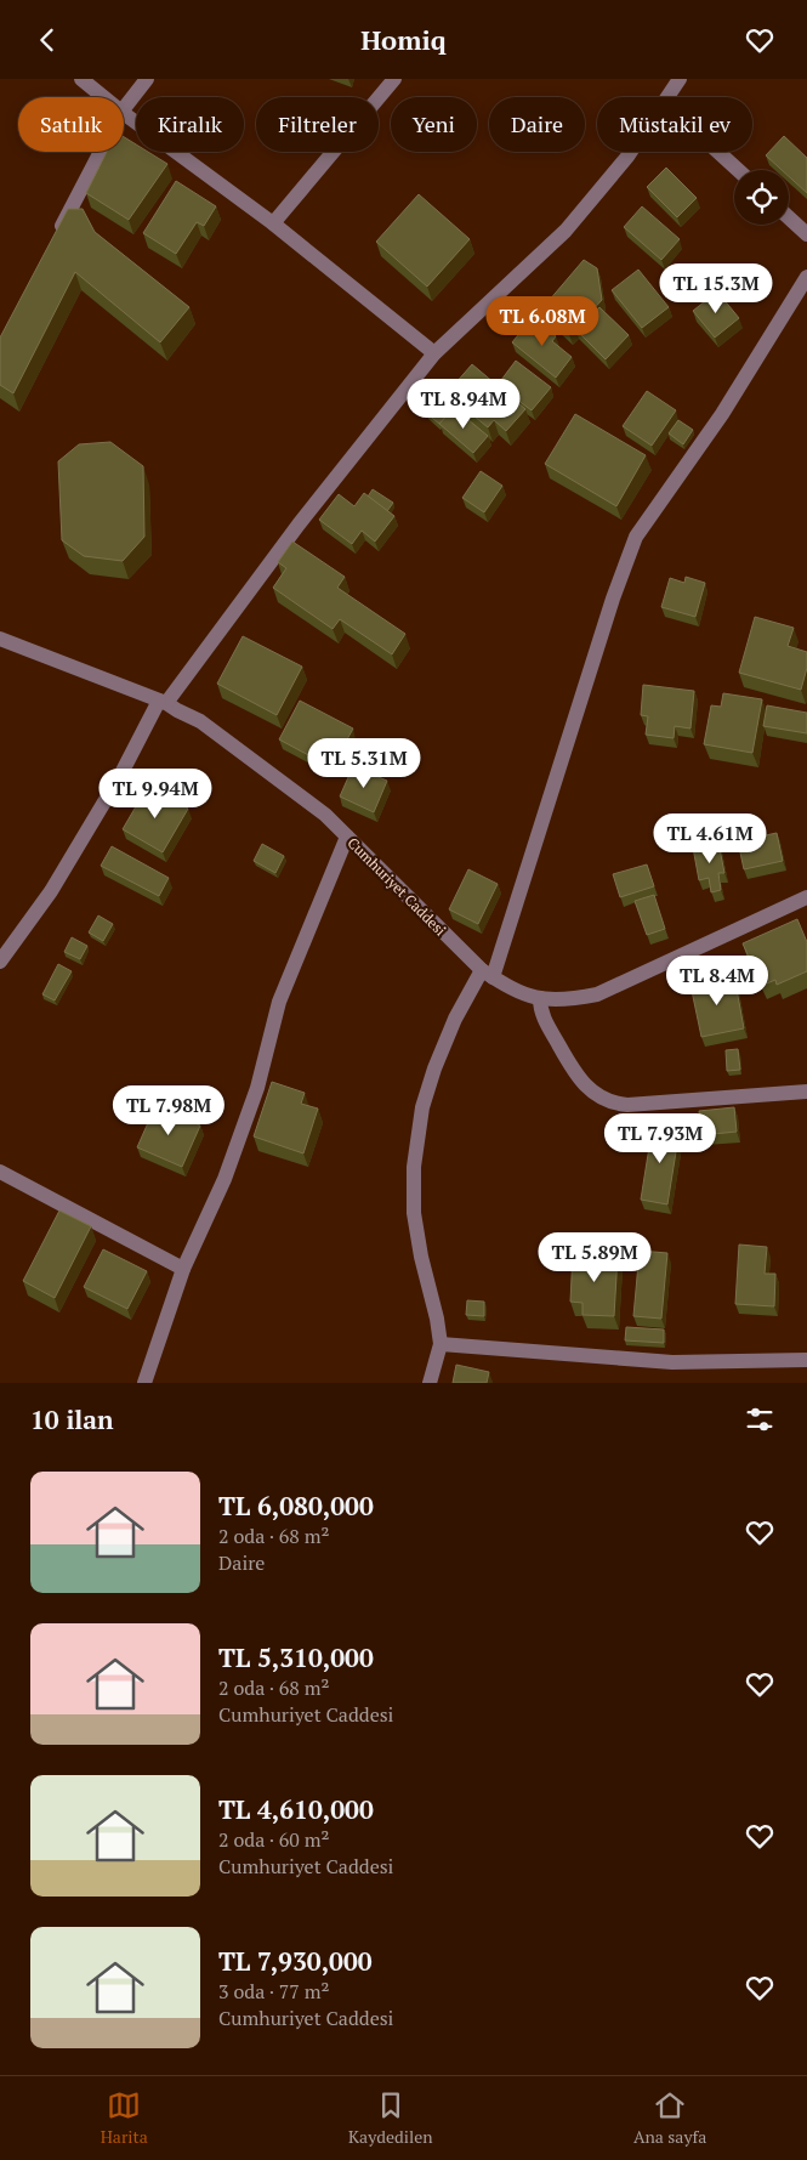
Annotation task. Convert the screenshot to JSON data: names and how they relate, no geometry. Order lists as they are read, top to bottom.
{
  "streets": {
    "street": ["Cumhuriyet Caddesi"]
  },
  "page": {
    "header": "Homiq",
    "chip": [
      "Satılık",
      "Kiralık",
      "Filtreler",
      "Yeni",
      "Daire",
      "Müstakil ev"
    ],
    "price": [
      "TL 15.3M",
      "TL 6.08M",
      "TL 8.94M",
      "TL 5.31M",
      "TL 9.94M",
      "TL 4.61M",
      "TL 8.4M",
      "TL 7.98M",
      "TL 7.93M",
      "TL 5.89M"
    ],
    "heading": "10 ilan",
    "list": [
      {
        "name": "TL 6,080,000",
        "note": "2 oda · 68 m² · Daire"
      },
      {
        "name": "TL 5,310,000",
        "note": "2 oda · 68 m² · Cumhuriyet Caddesi"
      },
      {
        "name": "TL 4,610,000",
        "note": "2 oda · 60 m² · Cumhuriyet Caddesi"
      },
      {
        "name": "TL 7,930,000",
        "note": "3 oda · 77 m² · Cumhuriyet Caddesi"
      }
    ],
    "tabs": ["Harita", "Kaydedilen", "Ana sayfa"]
  }
}
